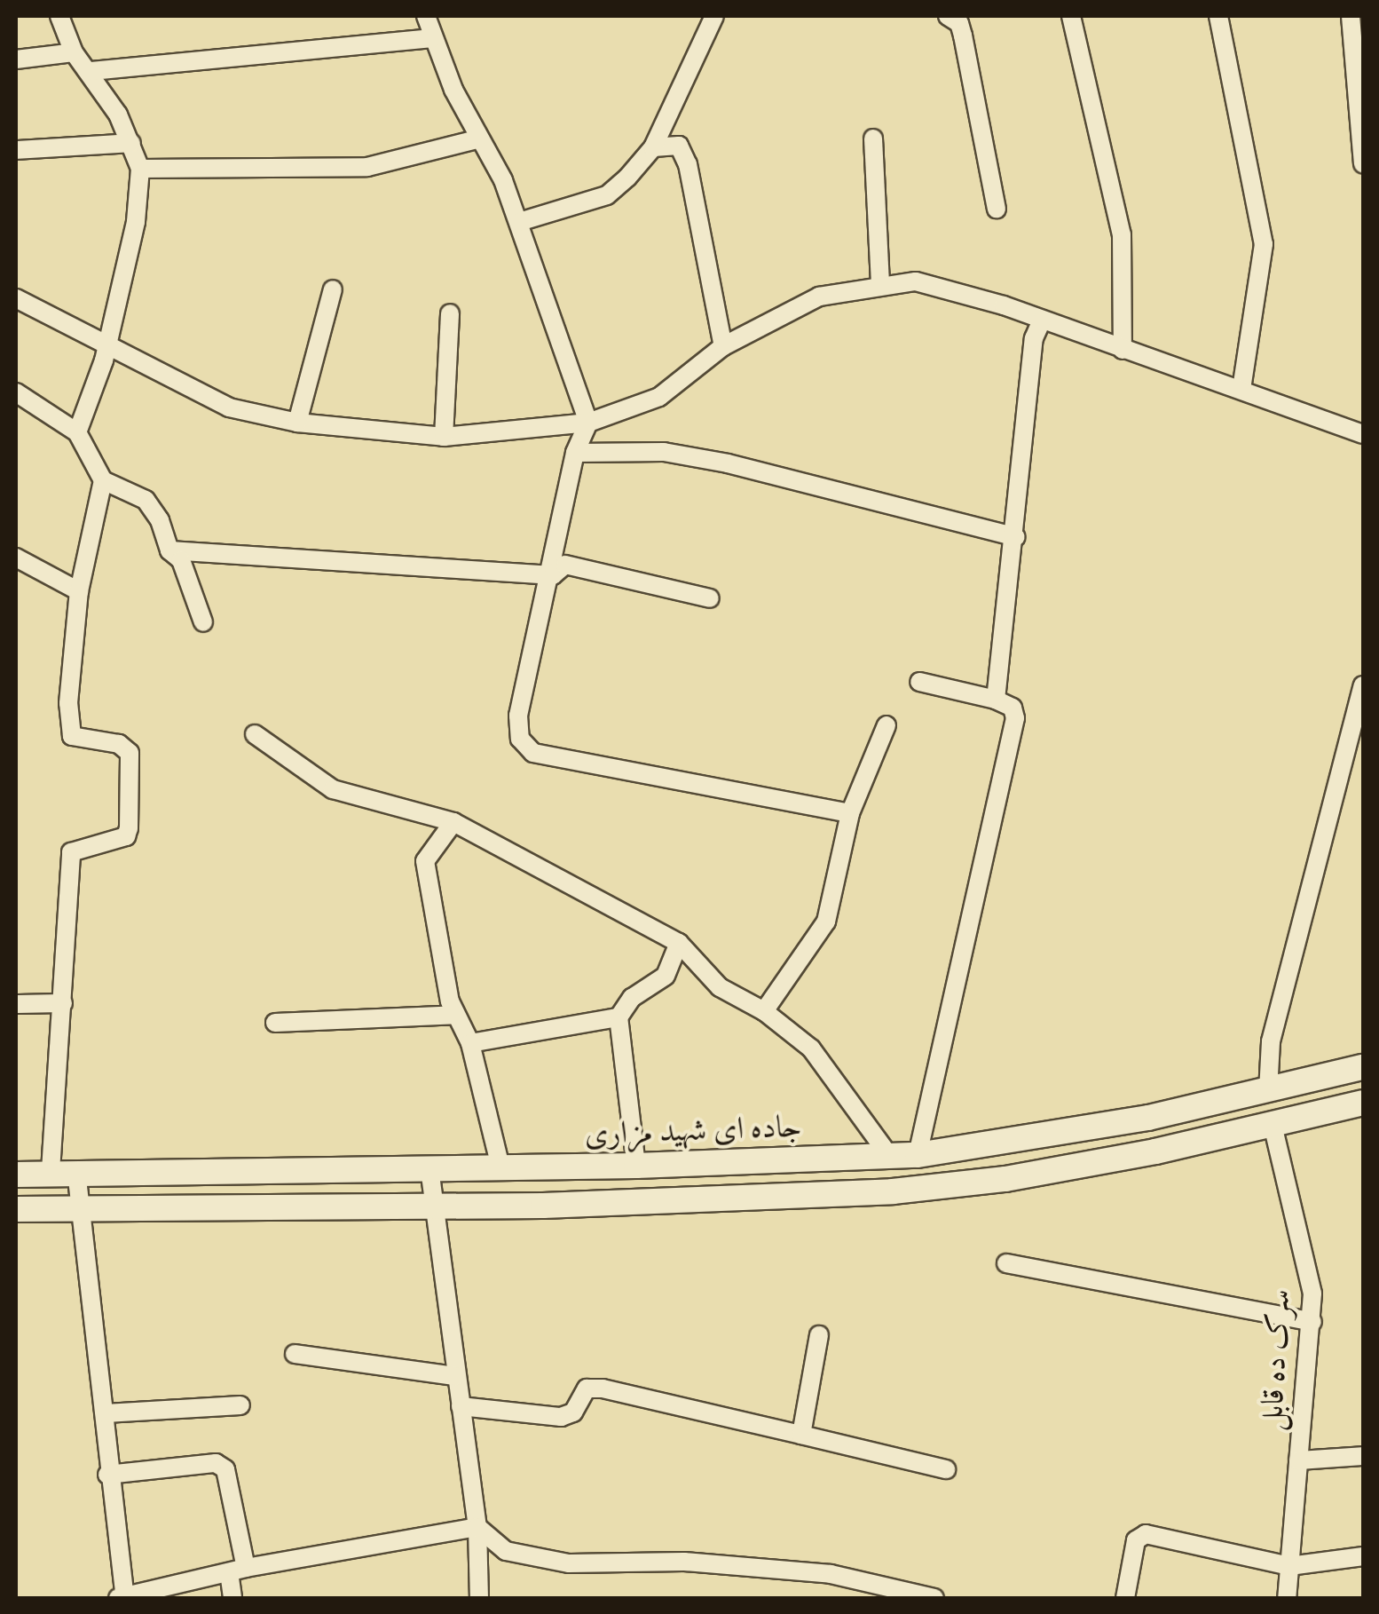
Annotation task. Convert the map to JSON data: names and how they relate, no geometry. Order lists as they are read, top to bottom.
{
  "streets": {
    "main road": ["جاده ای شهید مزاری"],
    "street": ["سرک ده قابل"]
  }
}
